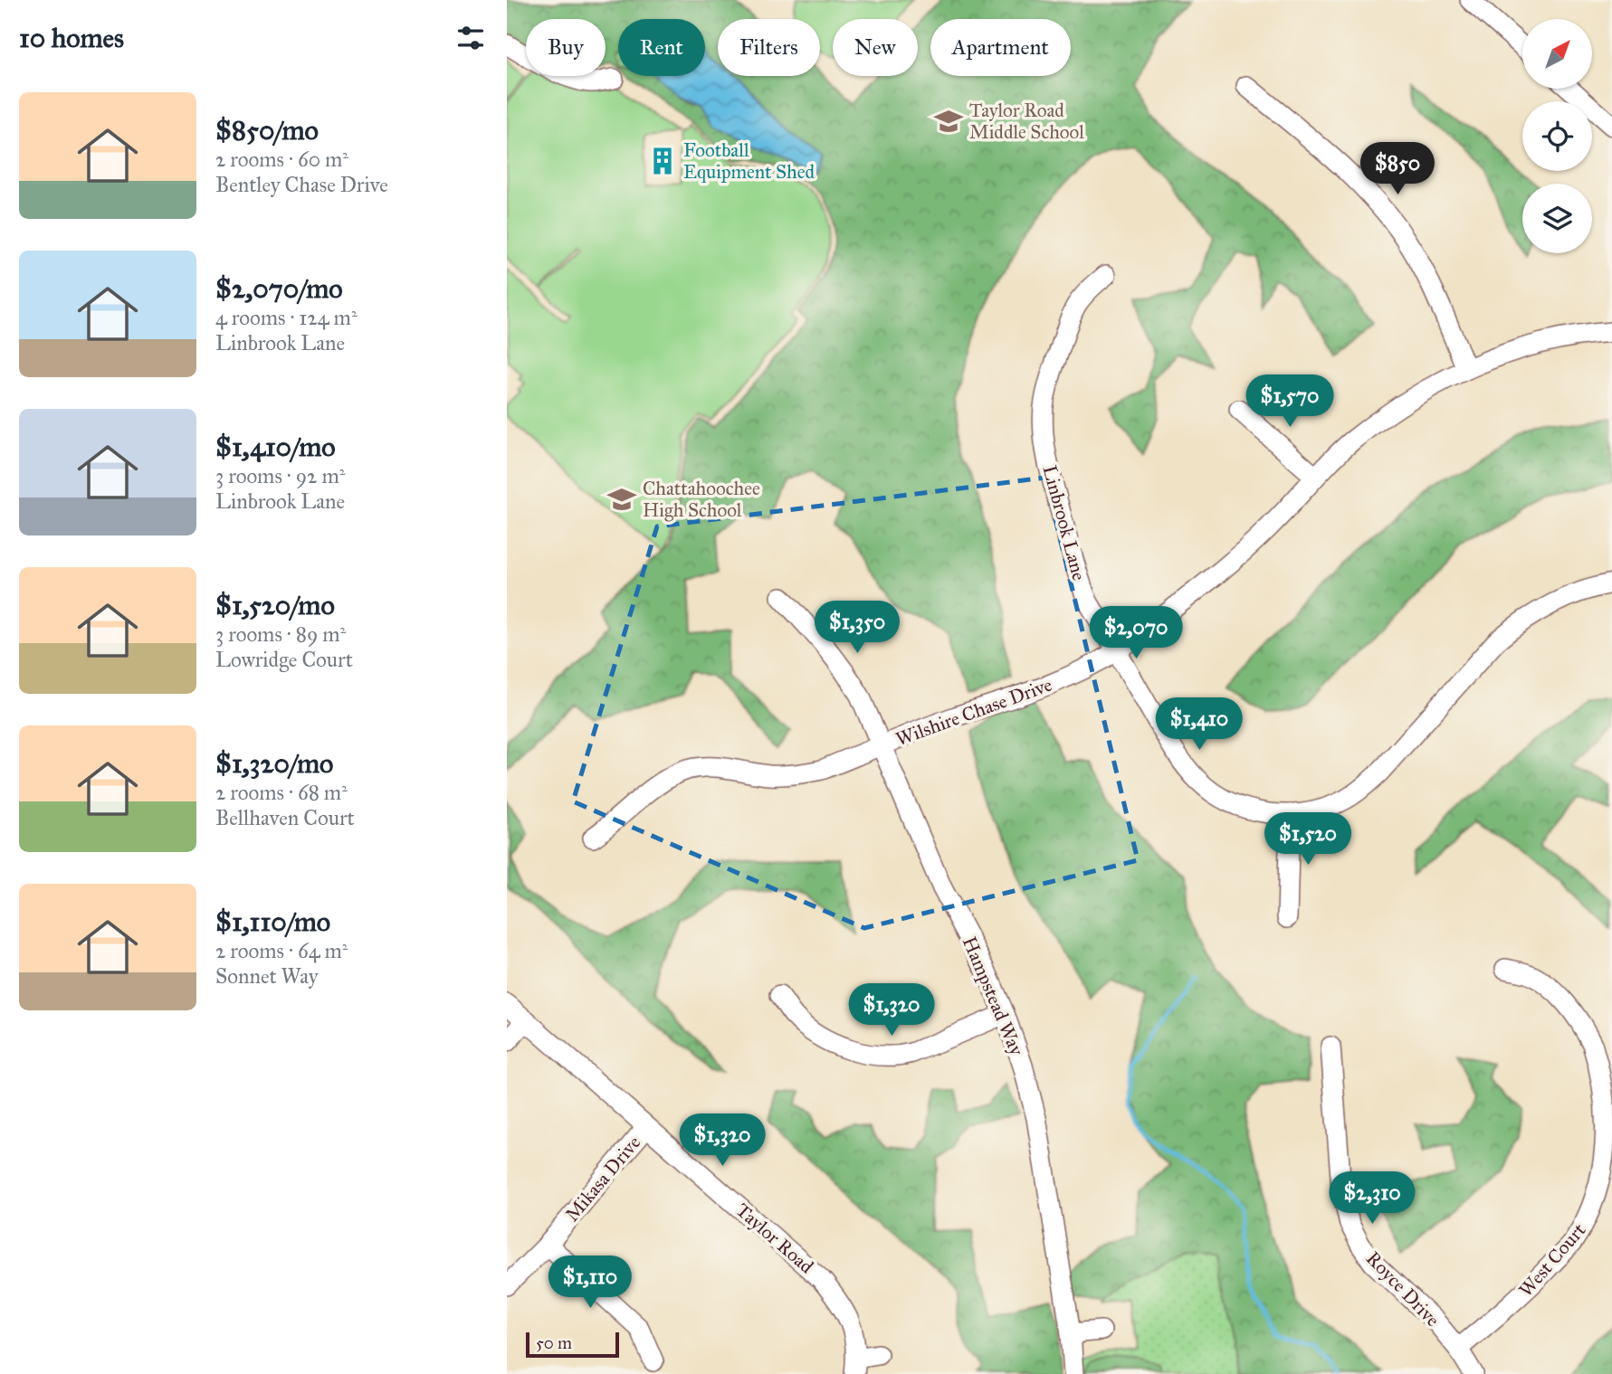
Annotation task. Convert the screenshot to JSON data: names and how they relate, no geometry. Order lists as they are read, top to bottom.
{
  "streets": {
    "street": [
      "Linbrook Lane",
      "Wilshire Chase Drive",
      "Hampstead Way",
      "Mikasa Drive",
      "Taylor Road",
      "West Court",
      "Royce Drive"
    ]
  },
  "crossings": [
    ["Linbrook Lane", "Wilshire Chase Drive"],
    ["Wilshire Chase Drive", "Hampstead Way"],
    ["Mikasa Drive", "Taylor Road"],
    ["West Court", "Royce Drive"]
  ],
  "places": {
    "school or university": ["Taylor Road Middle School", "Chattahoochee High School"],
    "building": ["Football Equipment Shed"]
  },
  "scale_bar": "50 m",
  "north": "top right",
  "page": {
    "heading": "10 homes",
    "chip": [
      "Buy",
      "Rent",
      "Filters",
      "New",
      "Apartment"
    ],
    "list": [
      {
        "name": "$850/mo",
        "note": "2 rooms · 60 m² · Bentley Chase Drive"
      },
      {
        "name": "$2,070/mo",
        "note": "4 rooms · 124 m² · Linbrook Lane"
      },
      {
        "name": "$1,410/mo",
        "note": "3 rooms · 92 m² · Linbrook Lane"
      },
      {
        "name": "$1,520/mo",
        "note": "3 rooms · 89 m² · Lowridge Court"
      },
      {
        "name": "$1,320/mo",
        "note": "2 rooms · 68 m² · Bellhaven Court"
      },
      {
        "name": "$1,110/mo",
        "note": "2 rooms · 64 m² · Sonnet Way"
      }
    ],
    "price": [
      "$850",
      "$1,570",
      "$1,350",
      "$2,070",
      "$1,410",
      "$1,520",
      "$1,320",
      "$1,320",
      "$2,310",
      "$1,110"
    ],
    "scale": "50 m"
  }
}
